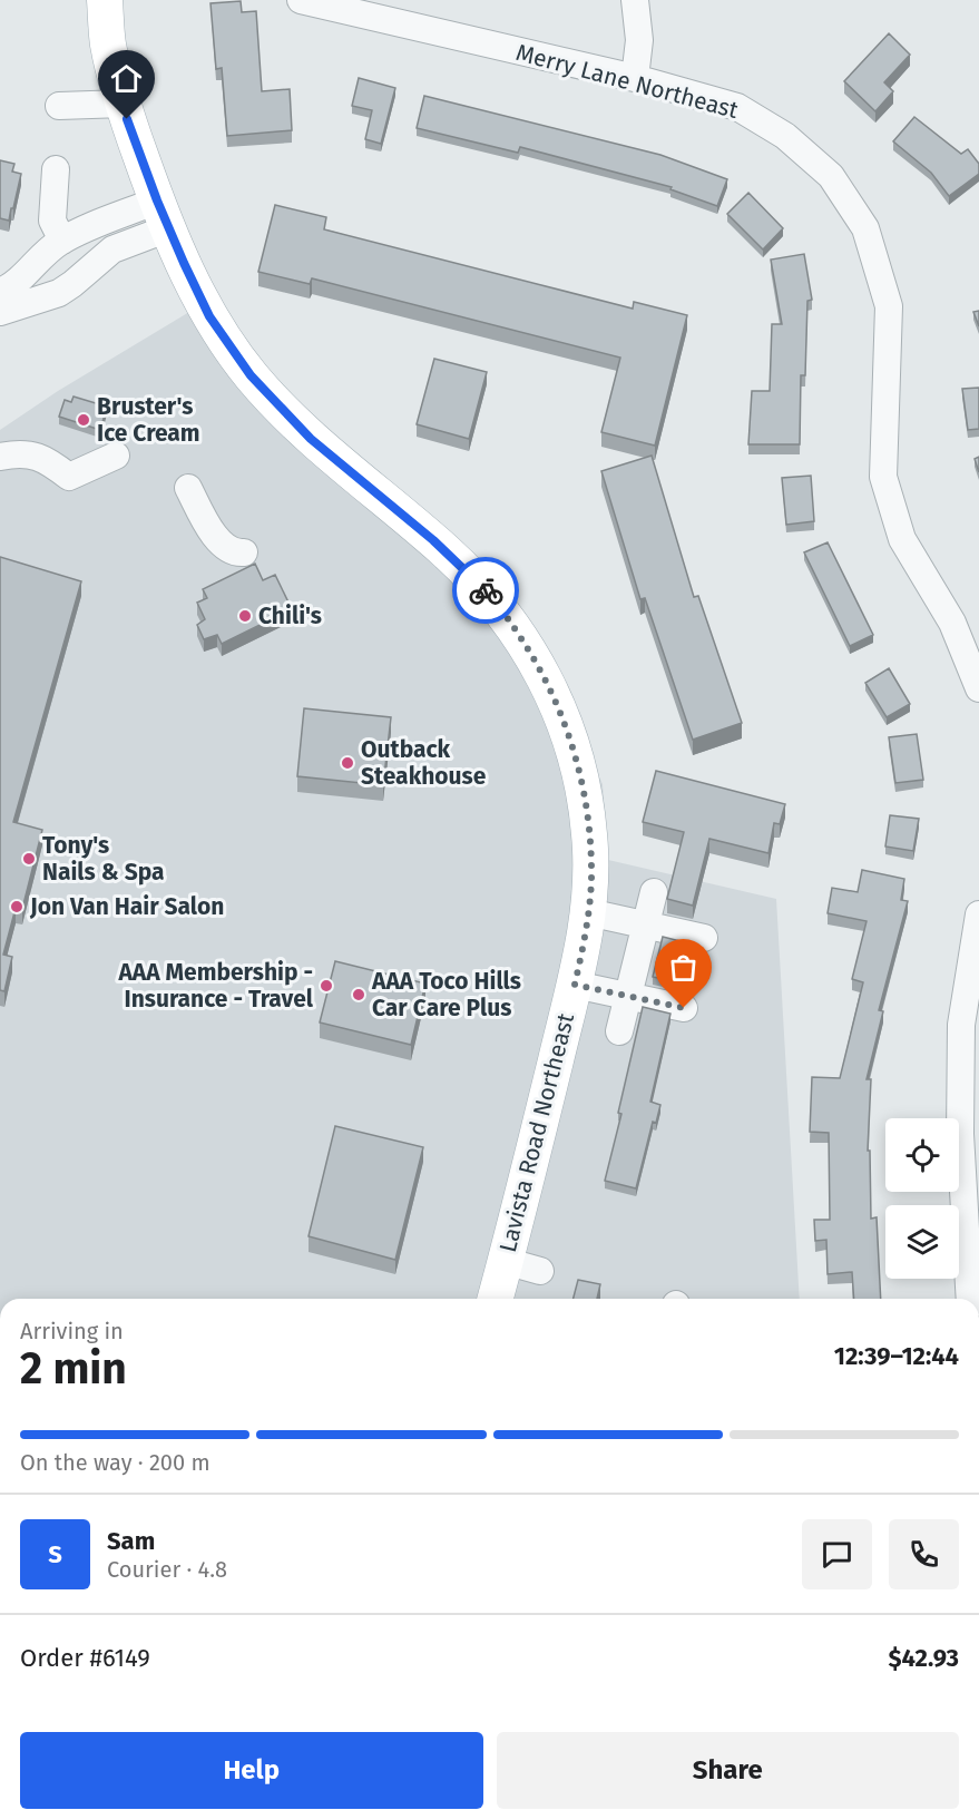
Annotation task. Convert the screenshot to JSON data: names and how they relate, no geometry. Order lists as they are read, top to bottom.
{
  "streets": {
    "main road": ["Lavista Road Northeast"],
    "street": ["Merry Lane Northeast"]
  },
  "places": [
    "Bruster's Ice Cream",
    "Chili's",
    "Outback Steakhouse",
    "Tony's Nails & Spa",
    "Jon Van Hair Salon",
    "AAA Membership - Insurance - Travel",
    "AAA Toco Hills Car Care Plus"
  ],
  "page": {
    "heading": ["2 min", "Arriving in", "12:39–12:44"],
    "panel": [
      "Sam",
      "Courier · 4.8",
      "Order #6149",
      "$42.93"
    ],
    "bar": "On the way · 200 m",
    "round": "S",
    "buttons": ["Help", "Share"]
  }
}
